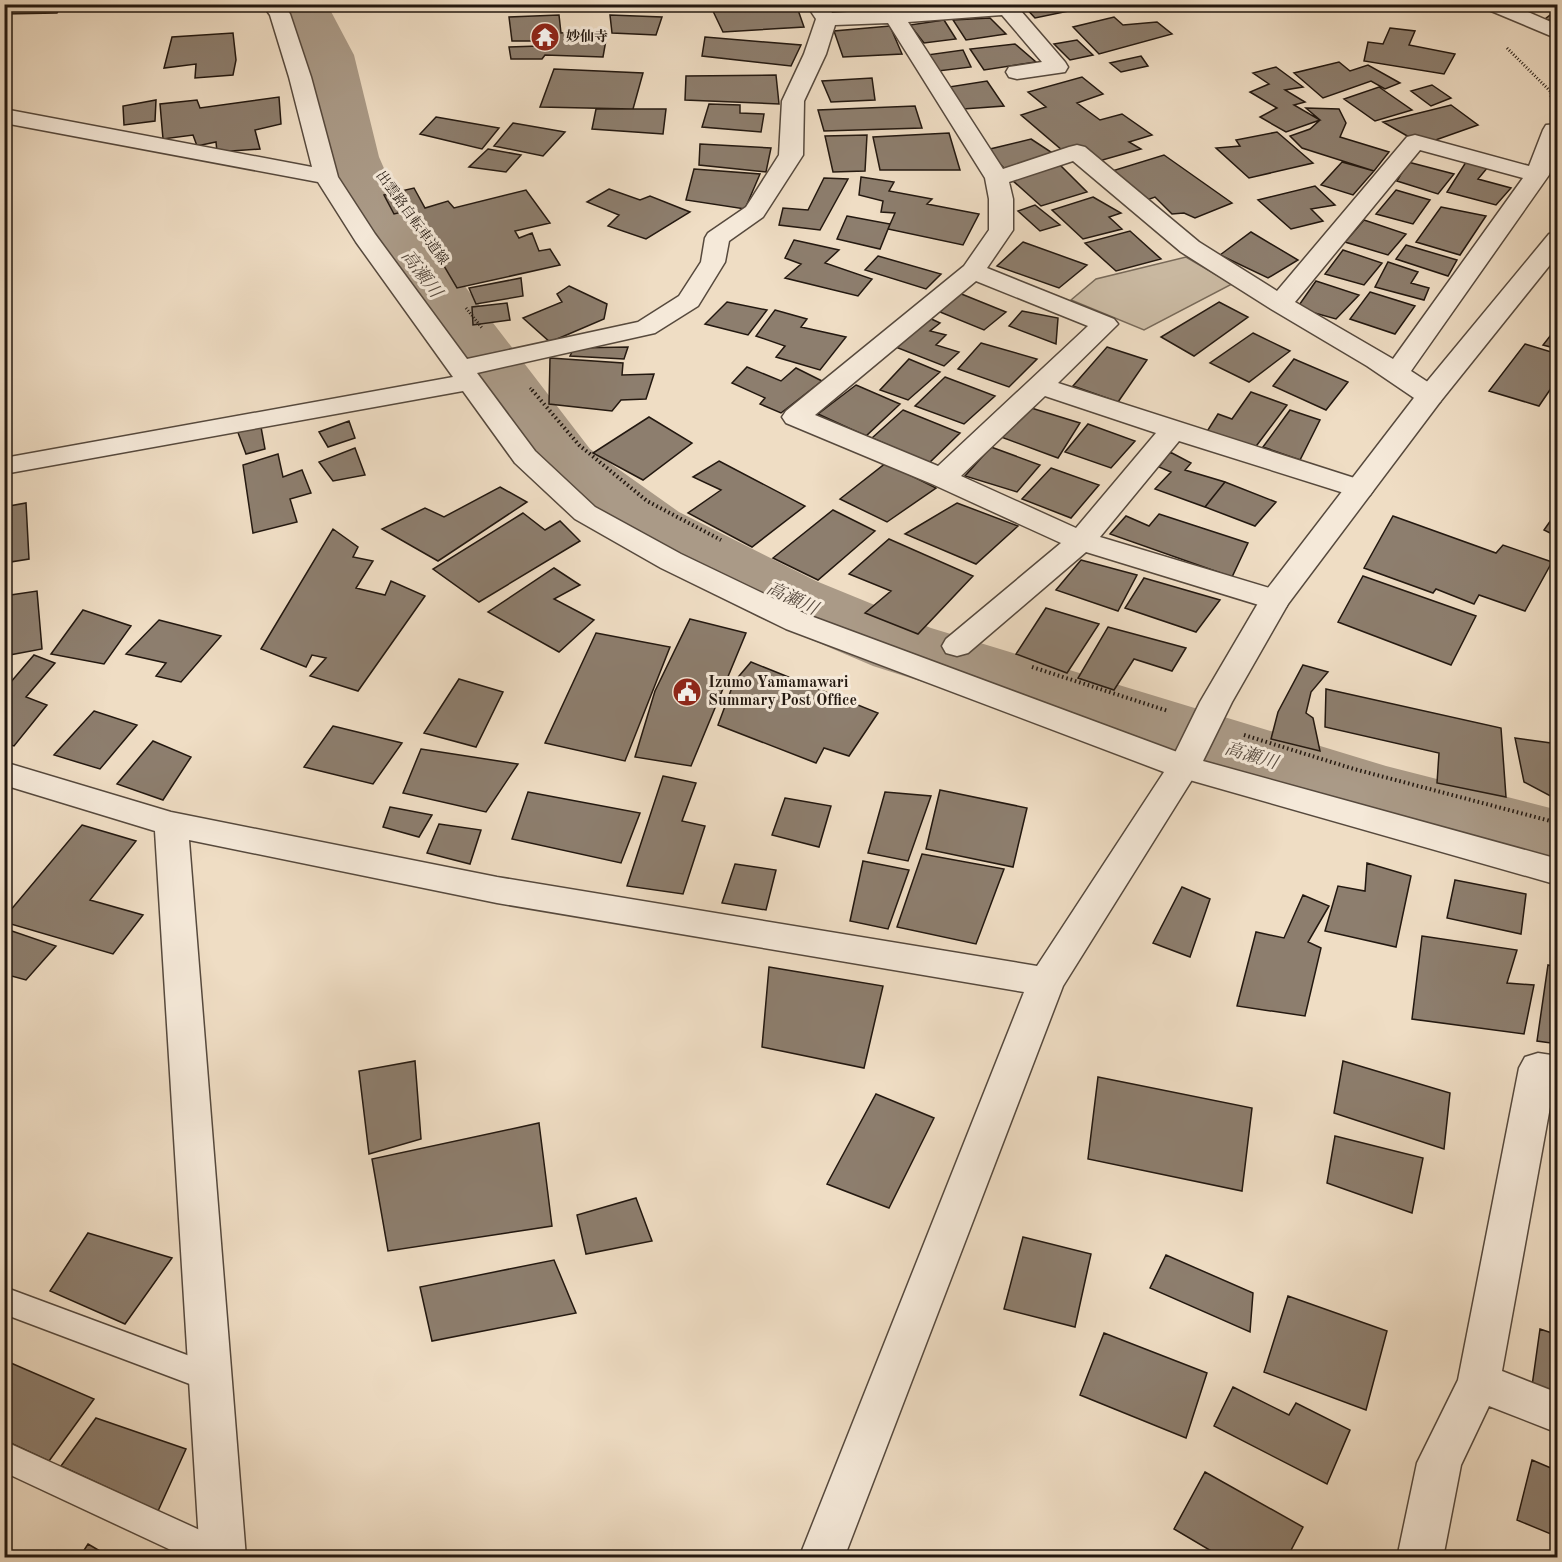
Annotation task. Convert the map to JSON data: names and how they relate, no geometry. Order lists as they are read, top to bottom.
{
  "water": ["高瀬川"],
  "places": {
    "temple": ["妙仙寺"],
    "public building": ["Izumo Yamamawari Summary Post Office"]
  }
}
